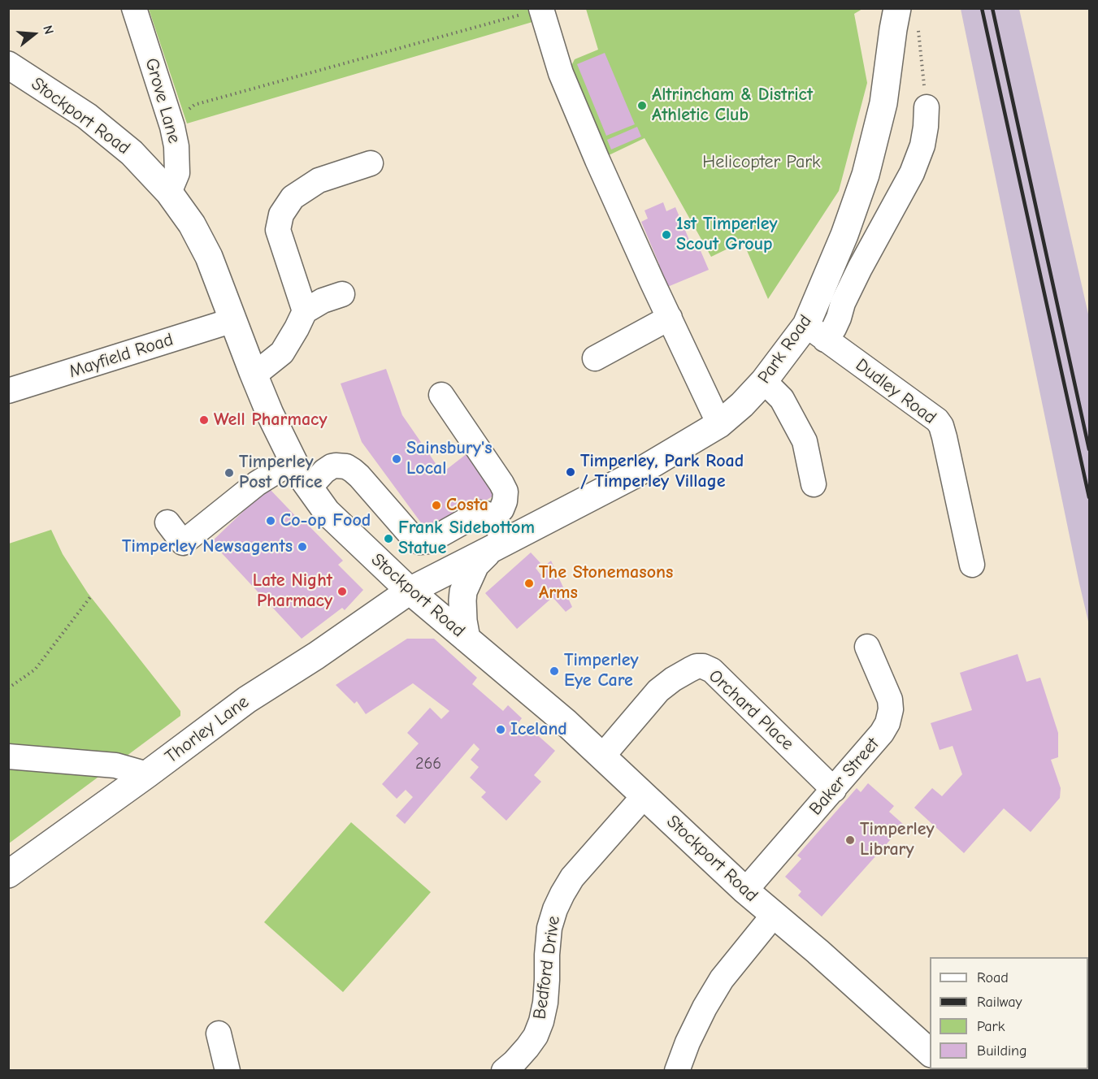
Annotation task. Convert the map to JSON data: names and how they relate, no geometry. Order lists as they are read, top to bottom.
{
  "streets": {
    "main road": ["Stockport Road", "Park Road", "Thorley Lane"],
    "street": [
      "Grove Lane",
      "Mayfield Road",
      "Dudley Road",
      "Orchard Place",
      "Baker Street",
      "Bedford Drive"
    ]
  },
  "crossings": [
    ["Grove Lane", "Stockport Road"],
    ["Stockport Road", "Park Road"],
    ["Stockport Road", "Mayfield Road"],
    ["Stockport Road", "Orchard Place"],
    ["Stockport Road", "Thorley Lane"],
    ["Stockport Road", "Baker Street"],
    ["Stockport Road", "Bedford Drive"],
    ["Park Road", "Dudley Road"],
    ["Park Road", "Thorley Lane"],
    ["Orchard Place", "Baker Street"]
  ],
  "parks": ["Helicopter Park"],
  "places": [
    "Altrincham & District Athletic Club",
    "1st Timperley Scout Group",
    "Well Pharmacy",
    "Sainsbury's Local",
    "Timperley, Park Road / Timperley Village",
    "Timperley Post Office",
    "Costa",
    "Co-op Food",
    "Frank Sidebottom Statue",
    "Timperley Newsagents",
    "The Stonemasons Arms",
    "Late Night Pharmacy",
    "Timperley Eye Care",
    "Iceland",
    "Timperley Library"
  ],
  "house_numbers": ["266"],
  "legend": [
    "Road",
    "Railway",
    "Park",
    "Building"
  ],
  "north": "right"
}
